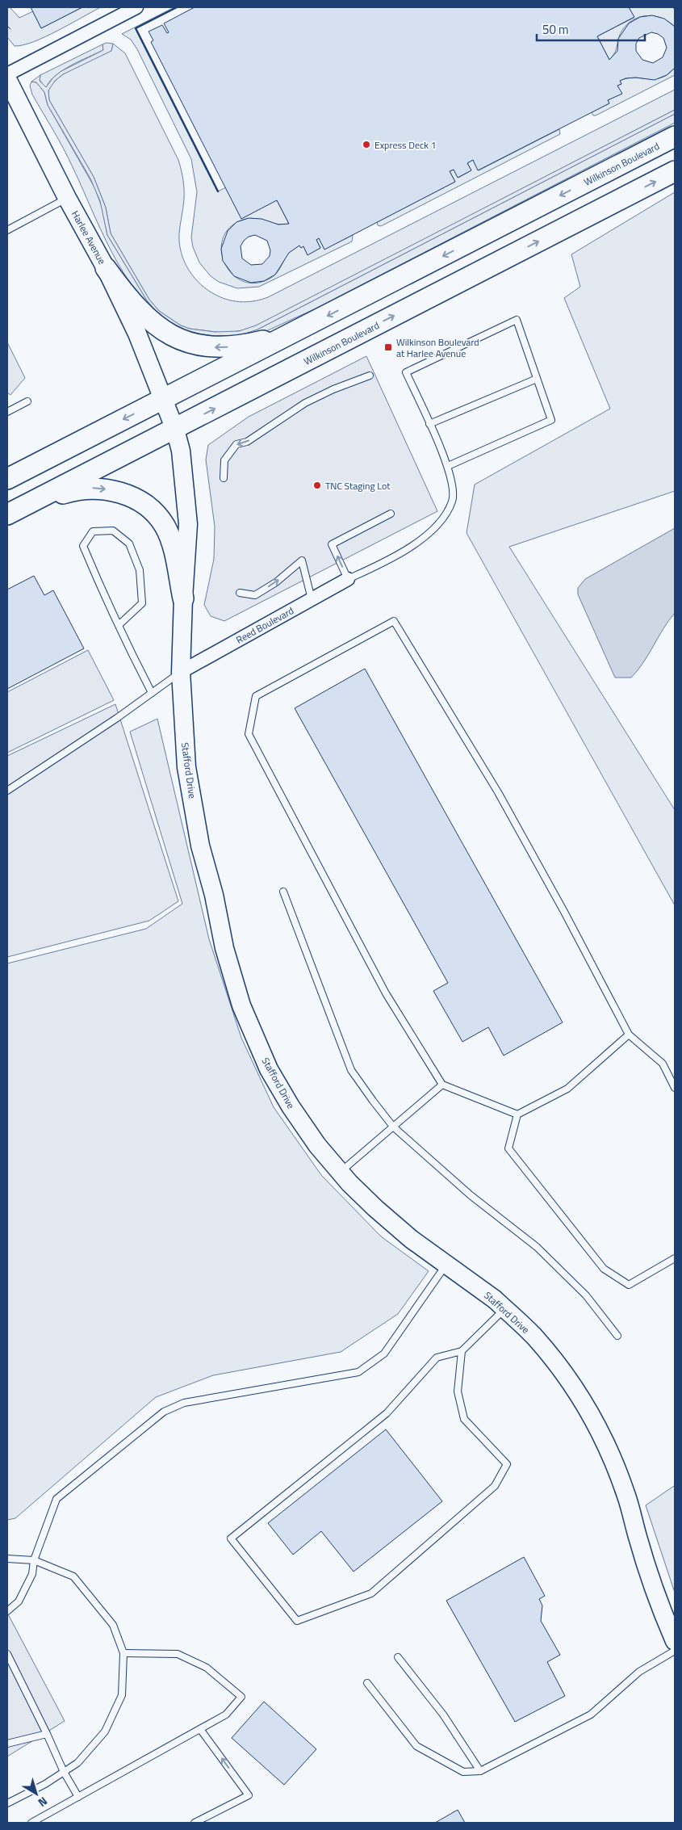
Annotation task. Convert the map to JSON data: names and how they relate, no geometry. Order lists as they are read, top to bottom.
{
  "streets": {
    "main road": ["Wilkinson Boulevard"],
    "street": ["Harlee Avenue", "Reed Boulevard", "Stafford Drive"]
  },
  "crossings": [
    ["Wilkinson Boulevard", "Harlee Avenue"],
    ["Wilkinson Boulevard", "Stafford Drive"],
    ["Harlee Avenue", "Stafford Drive"],
    ["Reed Boulevard", "Stafford Drive"]
  ],
  "places": {
    "other": ["Express Deck 1", "TNC Staging Lot"],
    "transit": ["Wilkinson Boulevard at Harlee Avenue"]
  },
  "scale_bar": "50 m",
  "north": "bottom right"
}
